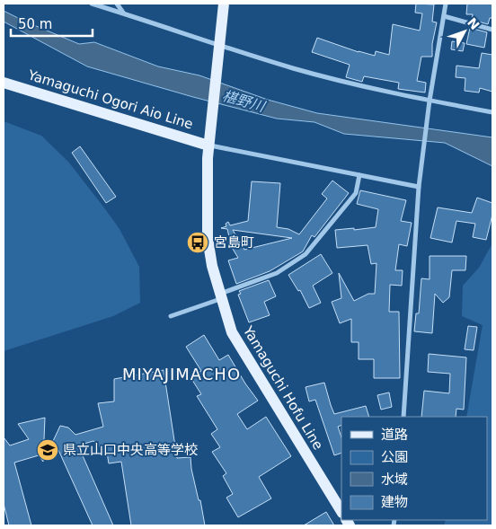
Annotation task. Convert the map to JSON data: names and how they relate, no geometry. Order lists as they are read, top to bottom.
{
  "streets": {
    "main road": ["Yamaguchi Ogori Aio Line", "Yamaguchi Hofu Line"]
  },
  "crossings": [
    ["Yamaguchi Ogori Aio Line", "Yamaguchi Hofu Line"]
  ],
  "districts": ["MIYAJIMACHO"],
  "water": ["椹野川"],
  "places": {
    "bus stop": ["宮島町"],
    "school or university": ["県立山口中央高等学校"]
  },
  "legend": [
    "道路",
    "公園",
    "水域",
    "建物"
  ],
  "scale_bar": "50 m",
  "north": "top right"
}
